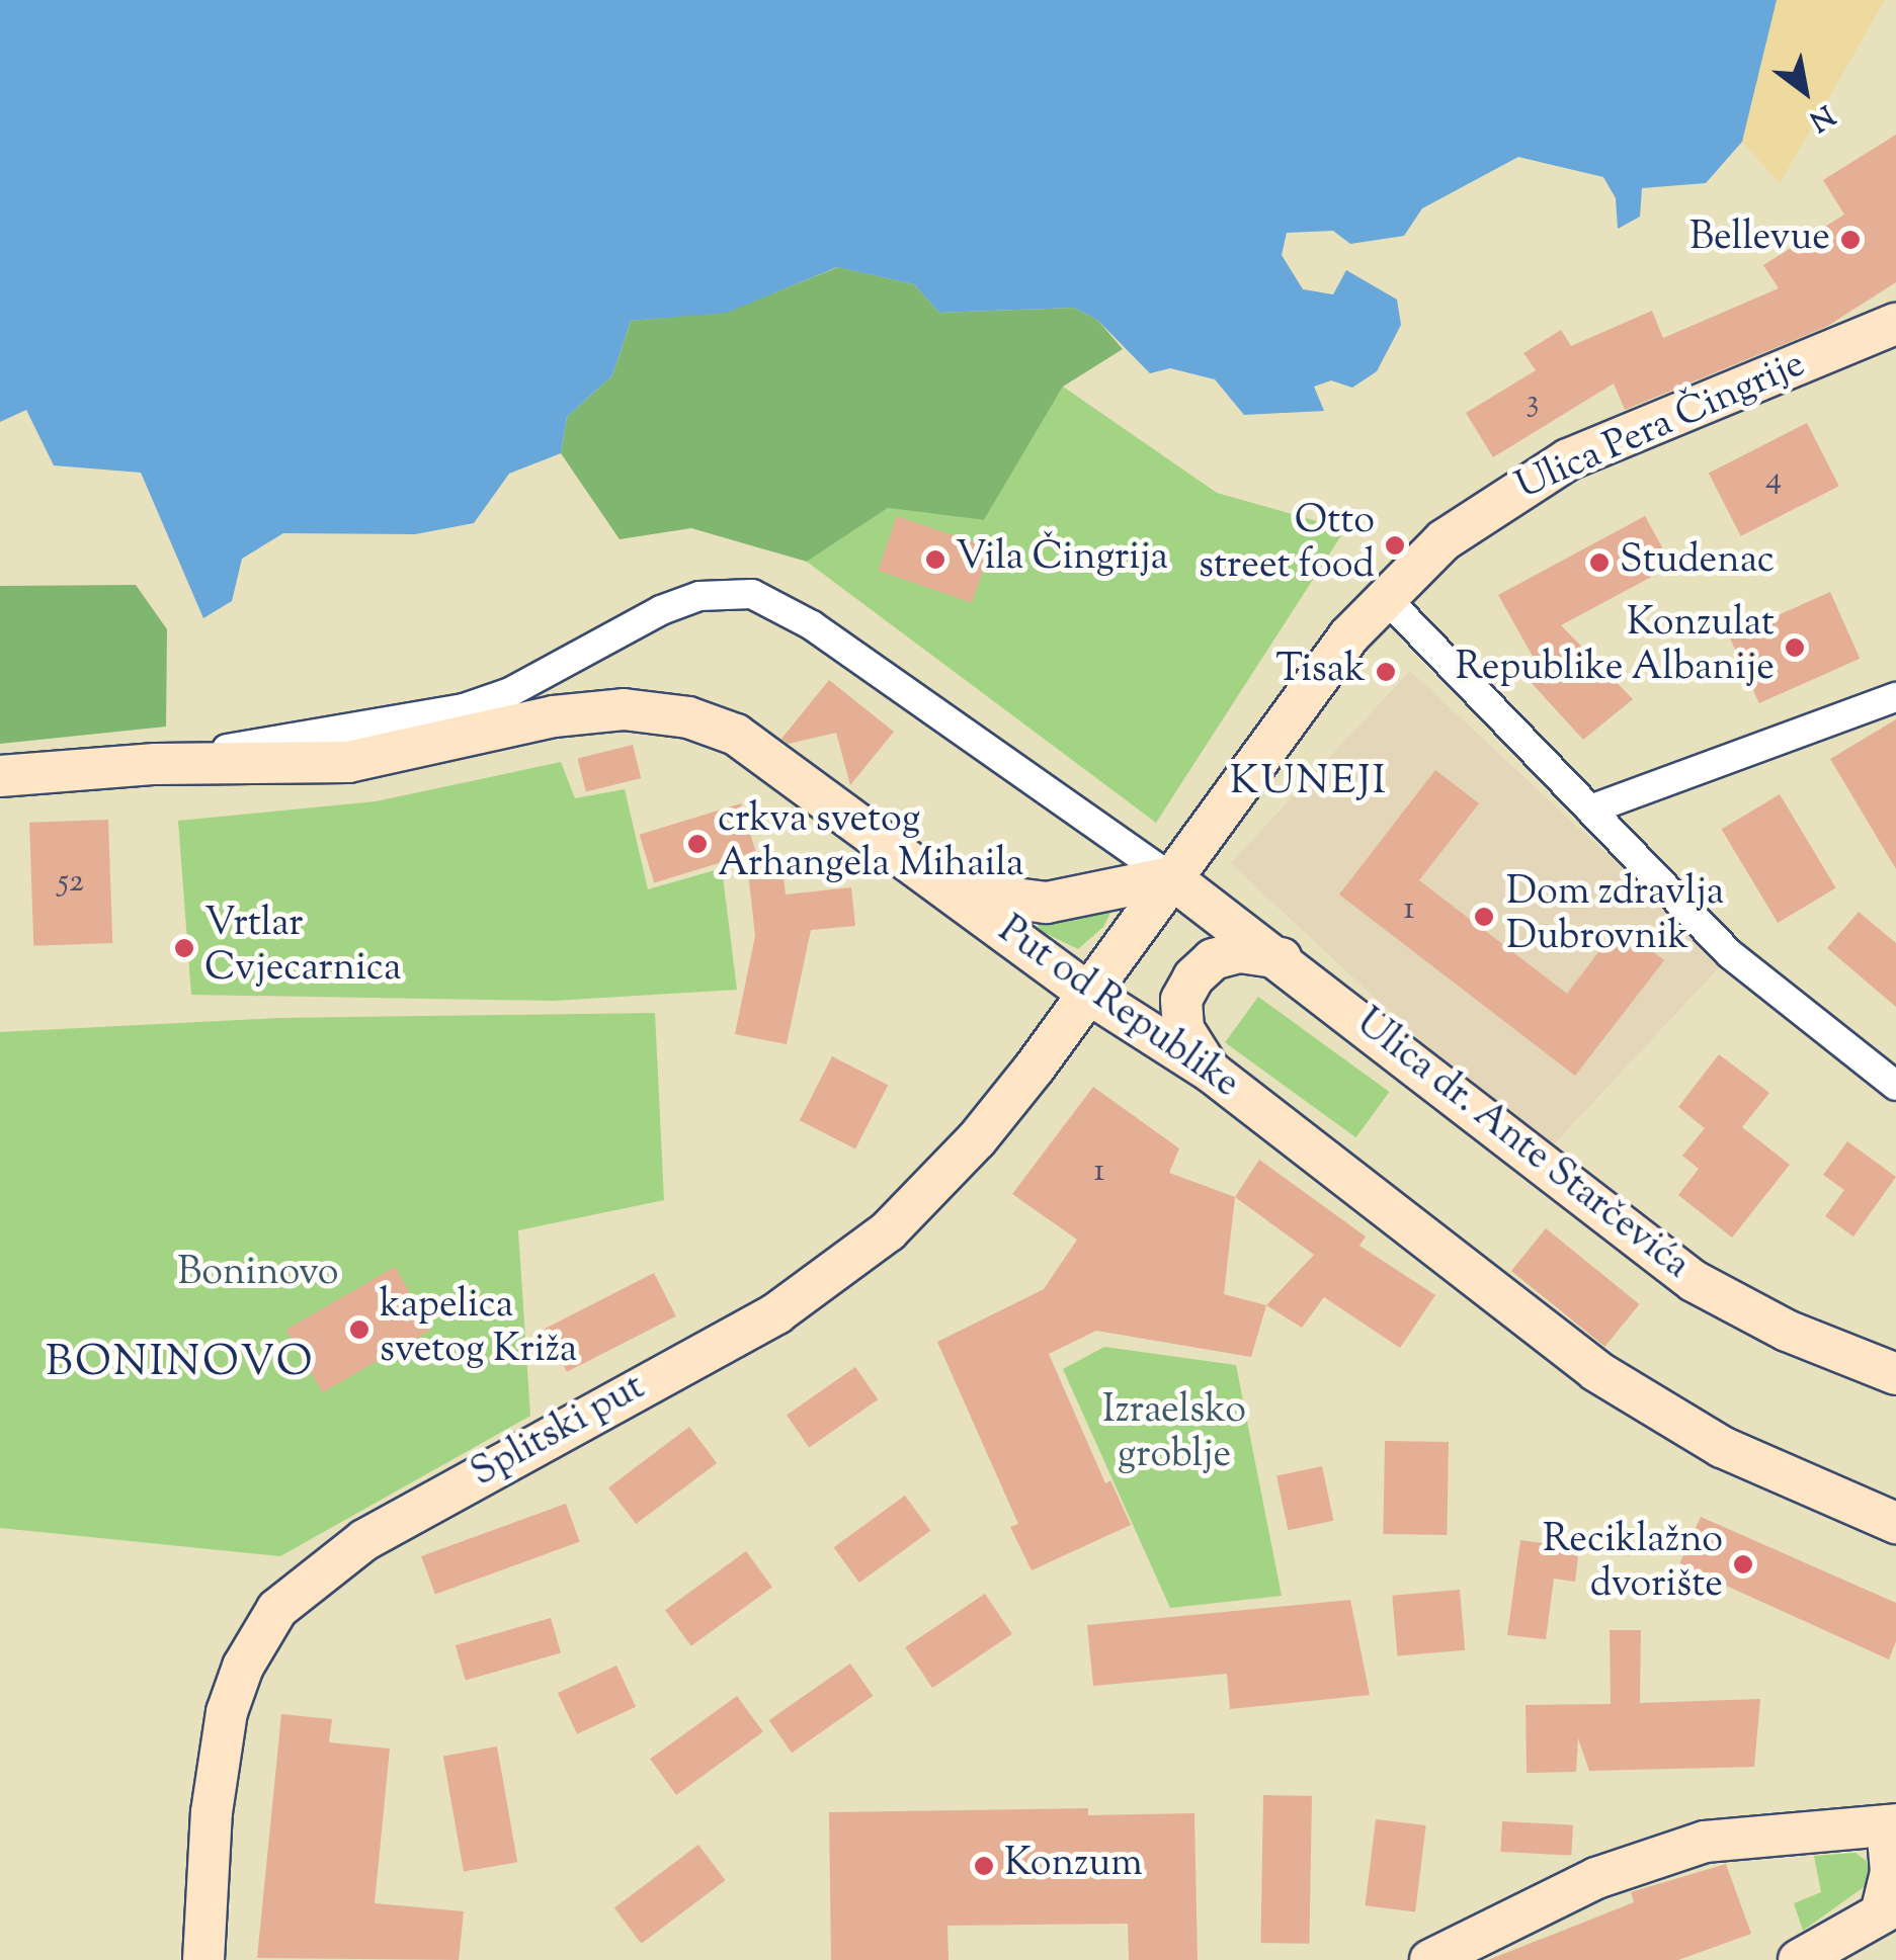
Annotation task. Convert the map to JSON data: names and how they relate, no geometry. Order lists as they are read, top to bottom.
{
  "streets": {
    "main road": [
      "Ulica Pera Čingrije",
      "Put od Republike",
      "Ulica dr. Ante Starčevića",
      "Splitski put"
    ]
  },
  "crossings": [
    ["Ulica Pera Čingrije", "Ulica dr. Ante Starčevića"],
    ["Ulica Pera Čingrije", "Splitski put"],
    ["Put od Republike", "Splitski put"],
    ["Ulica dr. Ante Starčevića", "Splitski put"]
  ],
  "districts": ["KUNEJI", "BONINOVO"],
  "parks": ["Boninovo", "Izraelsko groblje"],
  "places": [
    "Bellevue",
    "Otto street food",
    "Vila Čingrija",
    "Studenac",
    "Konzulat Republike Albanije",
    "Tisak",
    "crkva svetog Arhangela Mihaila",
    "Dom zdravlja Dubrovnik",
    "Vrtlar Cvjecarnica",
    "kapelica svetog Križa",
    "Reciklažno dvorište",
    "Konzum"
  ],
  "house_numbers": [
    "3",
    "4",
    "52",
    "1",
    "1"
  ],
  "north": "bottom right"
}
